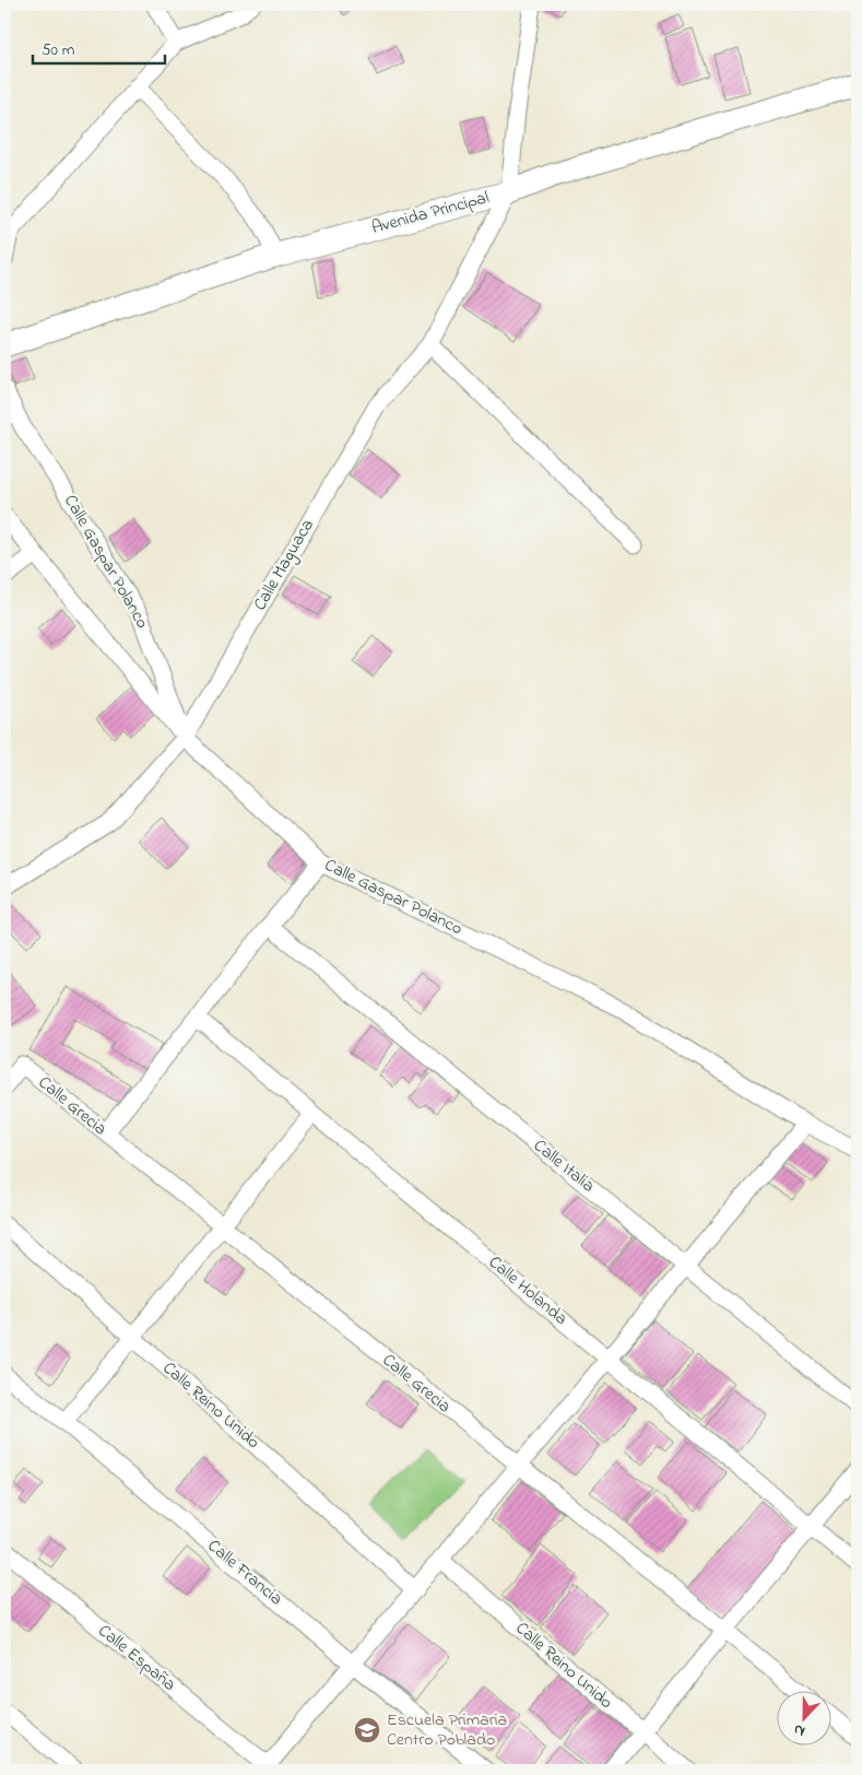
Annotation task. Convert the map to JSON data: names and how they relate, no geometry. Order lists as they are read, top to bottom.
{
  "streets": {
    "main road": ["Avenida Principal"],
    "street": [
      "Calle Gaspar Polanco",
      "Calle Maguaca",
      "Calle Grecia",
      "Calle Italia",
      "Calle Holanda",
      "Calle Reino Unido",
      "Calle Francia",
      "Calle España"
    ]
  },
  "crossings": [
    ["Avenida Principal", "Calle Maguaca"],
    ["Calle Gaspar Polanco", "Calle Maguaca"]
  ],
  "places": {
    "school or university": ["Escuela Primaria Centro Poblado"]
  },
  "scale_bar": "50 m",
  "north": "bottom"
}
